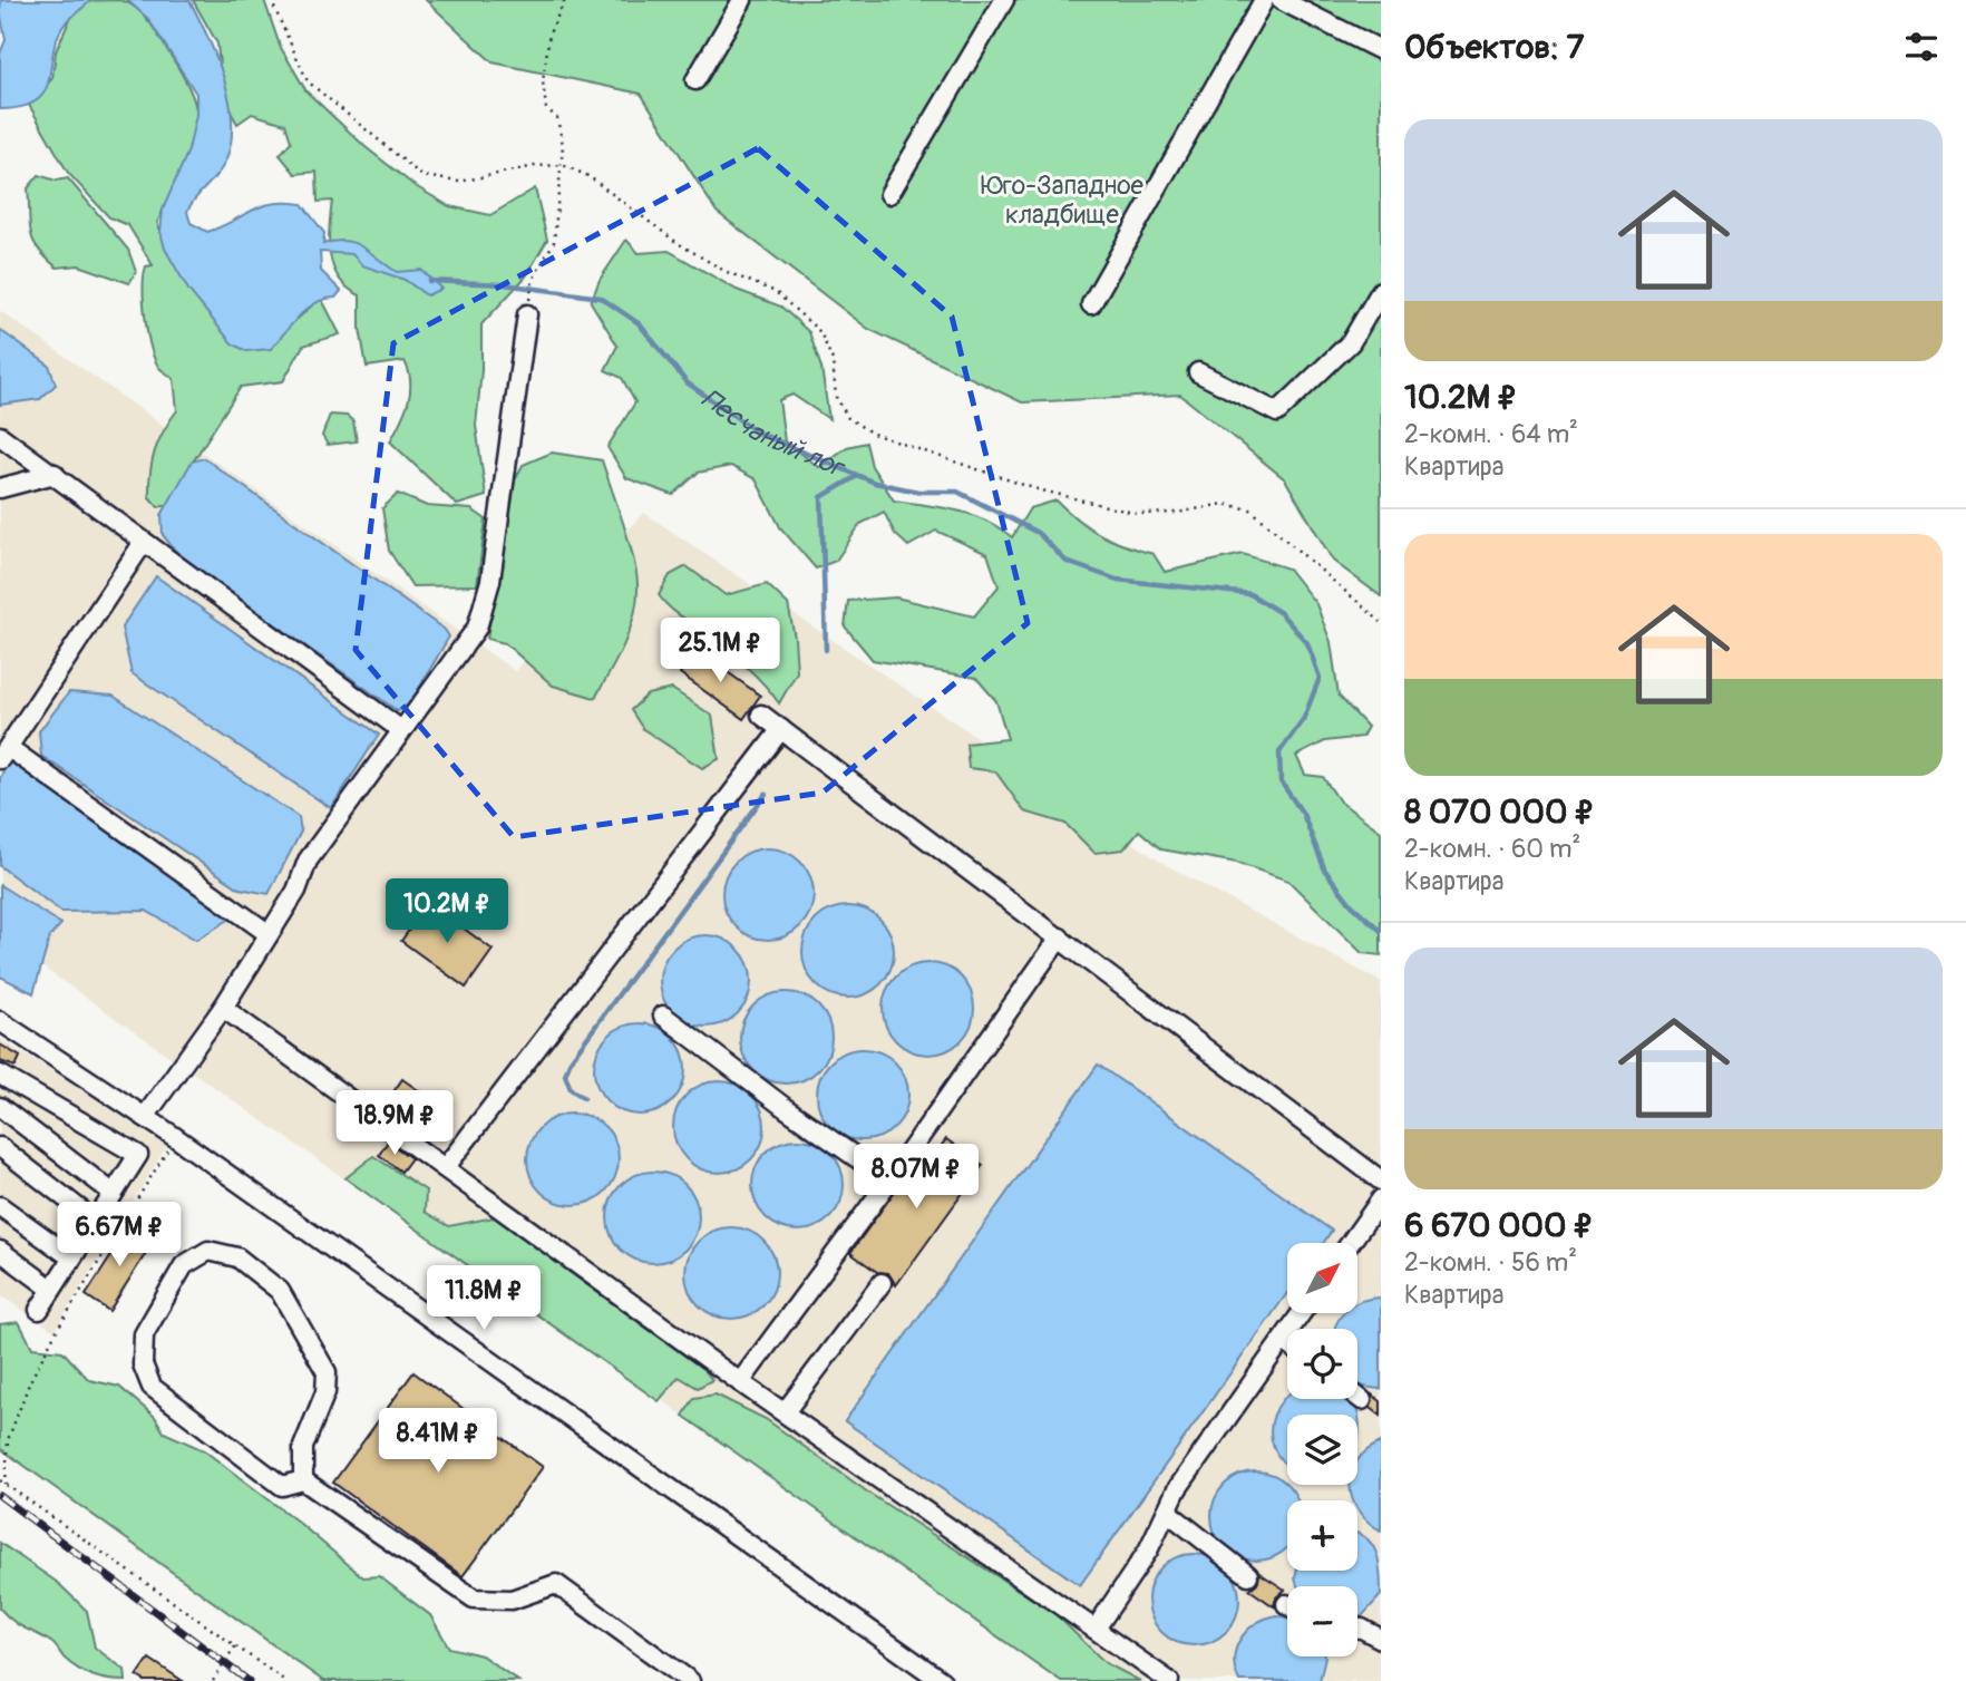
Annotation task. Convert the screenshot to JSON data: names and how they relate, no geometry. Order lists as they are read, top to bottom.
{
  "water": ["Песчаный лог"],
  "parks": ["Юго-Западное кладбище"],
  "north": "top right",
  "page": {
    "heading": "Объектов: 7",
    "list": [
      {
        "name": "10.2M ₽",
        "note": "2-комн. · 64 m² · Квартира"
      },
      {
        "name": "8 070 000 ₽",
        "note": "2-комн. · 60 m² · Квартира"
      },
      {
        "name": "6 670 000 ₽",
        "note": "2-комн. · 56 m² · Квартира"
      }
    ],
    "price": [
      "25.1M ₽",
      "10.2M ₽",
      "18.9M ₽",
      "8.07M ₽",
      "6.67M ₽",
      "11.8M ₽",
      "8.41M ₽"
    ],
    "map_buttons": ["+", "−"]
  }
}
